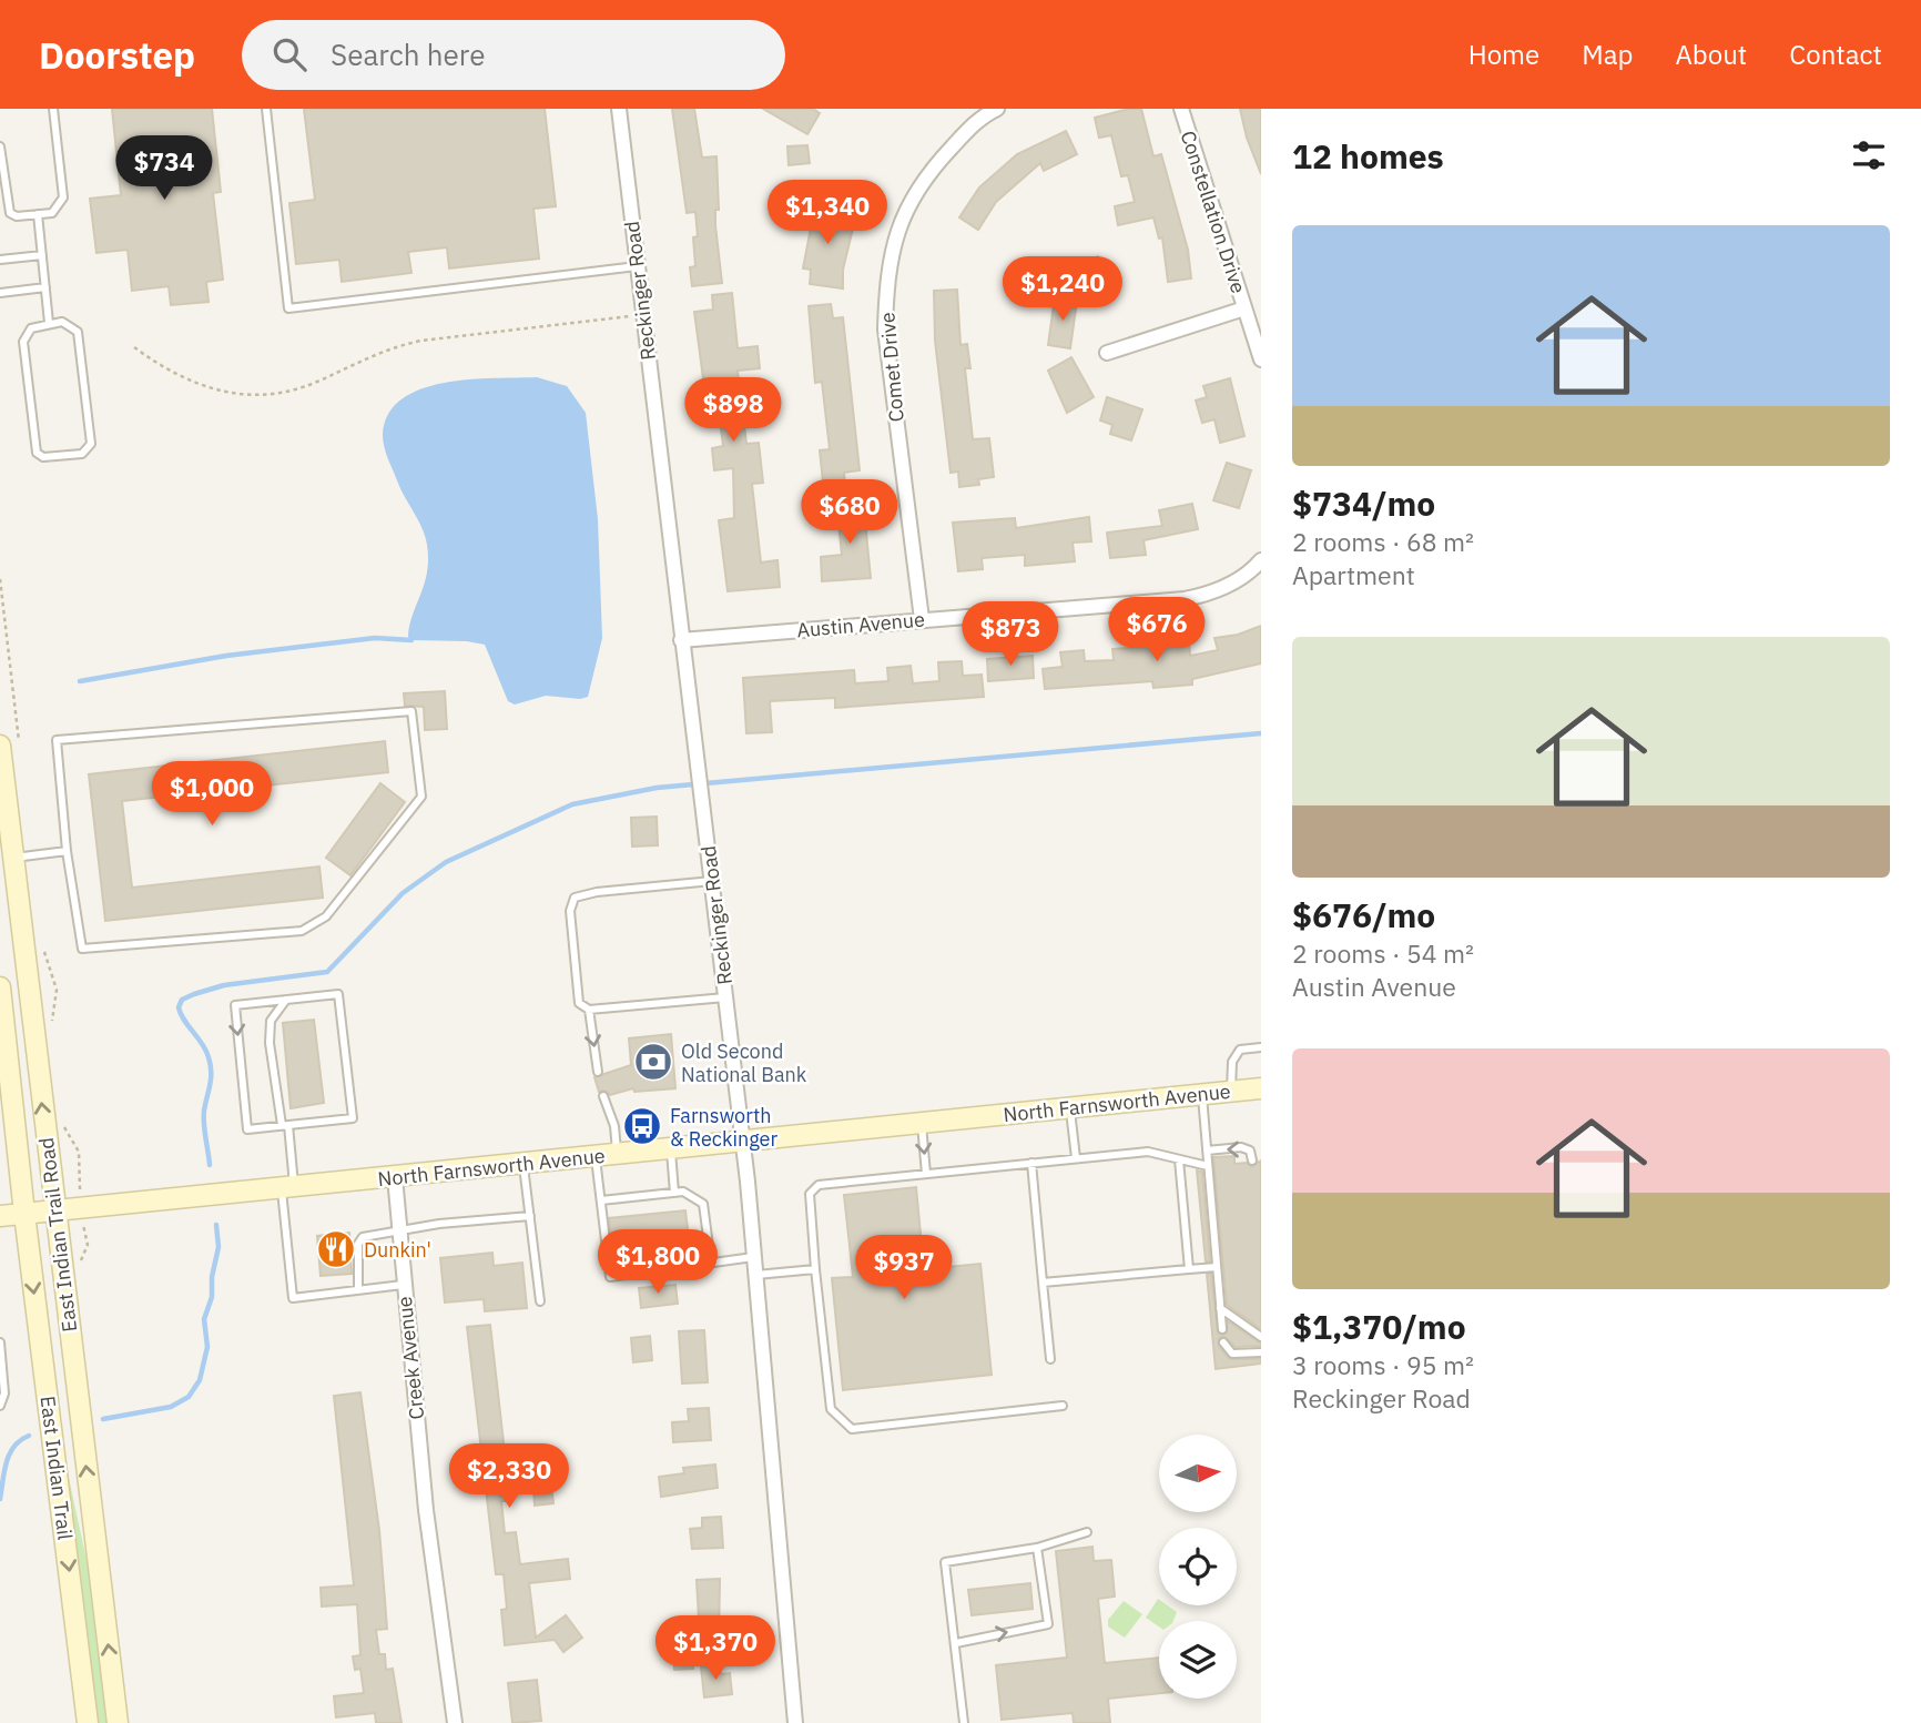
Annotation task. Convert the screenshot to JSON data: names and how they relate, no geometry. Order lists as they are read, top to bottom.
{
  "streets": {
    "main road": ["North Farnsworth Avenue", "East Indian Trail Road", "East Indian Trail"],
    "street": [
      "Constellation Drive",
      "Reckinger Road",
      "Comet Drive",
      "Austin Avenue",
      "Creek Avenue"
    ]
  },
  "crossings": [
    ["Reckinger Road", "Austin Avenue"],
    ["Reckinger Road", "North Farnsworth Avenue"],
    ["Comet Drive", "Austin Avenue"],
    ["North Farnsworth Avenue", "East Indian Trail Road"],
    ["North Farnsworth Avenue", "Creek Avenue"],
    ["North Farnsworth Avenue", "East Indian Trail"],
    ["East Indian Trail Road", "East Indian Trail"]
  ],
  "one_way": ["East Indian Trail Road", "East Indian Trail"],
  "places": {
    "bank": ["Old Second National Bank"],
    "bus stop": ["Farnsworth & Reckinger"],
    "restaurant": ["Dunkin'"]
  },
  "north": "right",
  "page": {
    "header": "Doorstep",
    "search": "Search here",
    "nav": [
      "Home",
      "Map",
      "About",
      "Contact"
    ],
    "heading": "12 homes",
    "price": [
      "$734",
      "$1,340",
      "$1,240",
      "$898",
      "$680",
      "$676",
      "$873",
      "$1,000",
      "$1,800",
      "$937",
      "$2,330",
      "$1,370"
    ],
    "list": [
      {
        "name": "$734/mo",
        "note": "2 rooms · 68 m² · Apartment"
      },
      {
        "name": "$676/mo",
        "note": "2 rooms · 54 m² · Austin Avenue"
      },
      {
        "name": "$1,370/mo",
        "note": "3 rooms · 95 m² · Reckinger Road"
      }
    ]
  }
}
